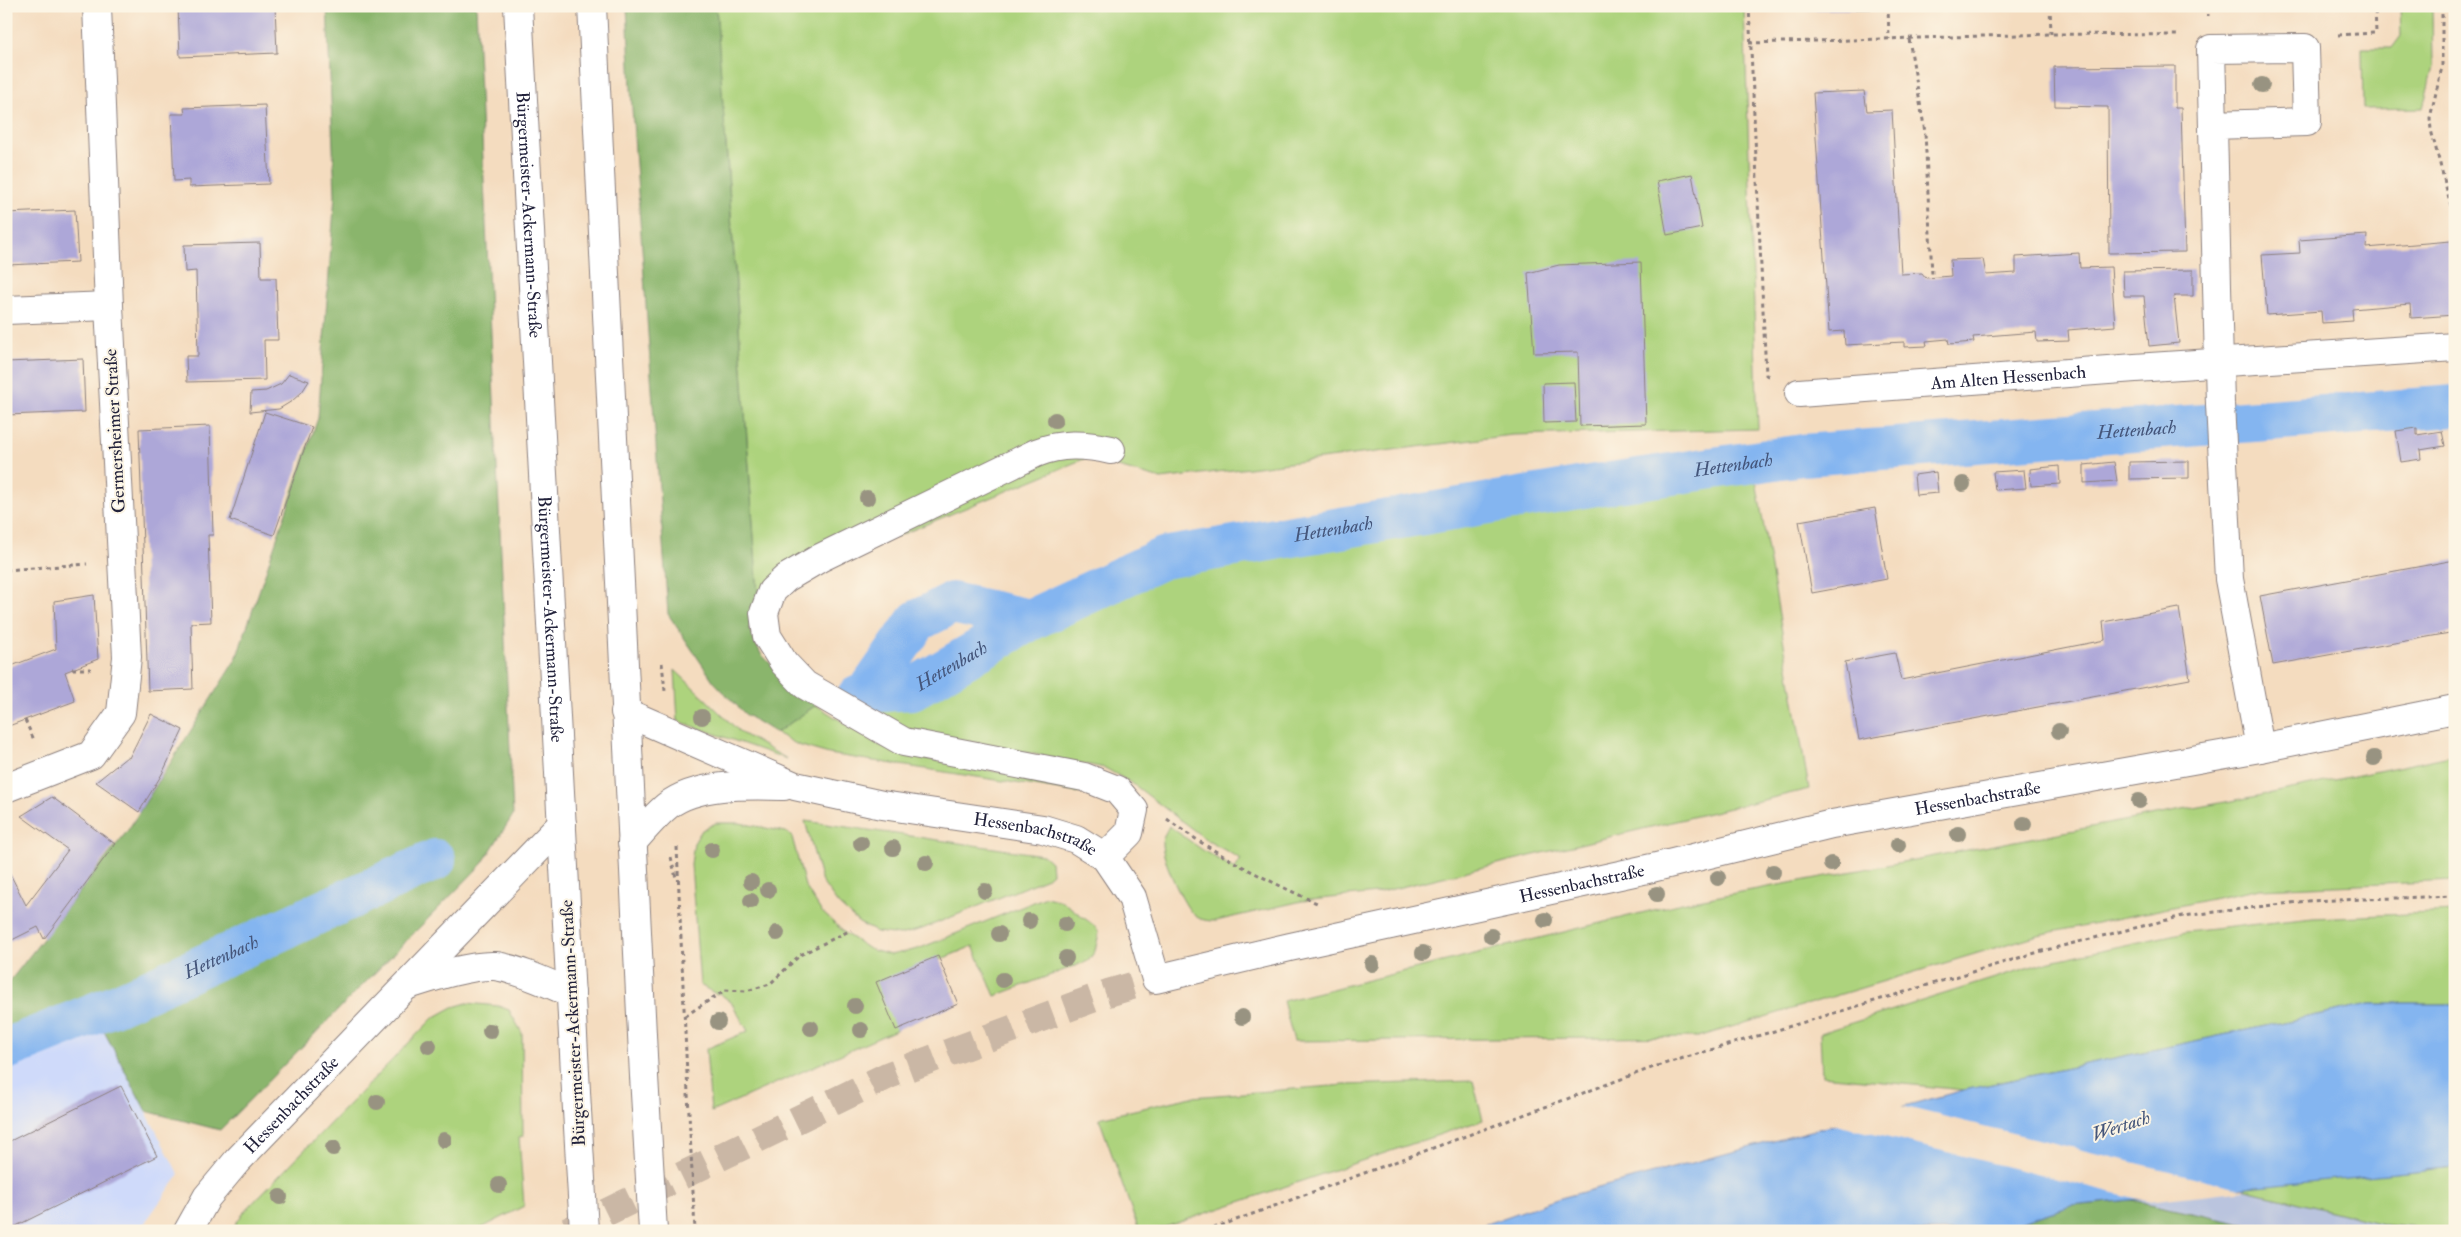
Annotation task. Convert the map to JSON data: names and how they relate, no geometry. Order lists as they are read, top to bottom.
{
  "streets": {
    "street": [
      "Bürgermeister-Ackermann-Straße",
      "Am Alten Hessenbach",
      "Germersheimer Straße",
      "Hessenbachstraße"
    ]
  },
  "crossings": [
    ["Bürgermeister-Ackermann-Straße", "Hessenbachstraße"]
  ],
  "water": ["Hettenbach", "Wertach"]
}
